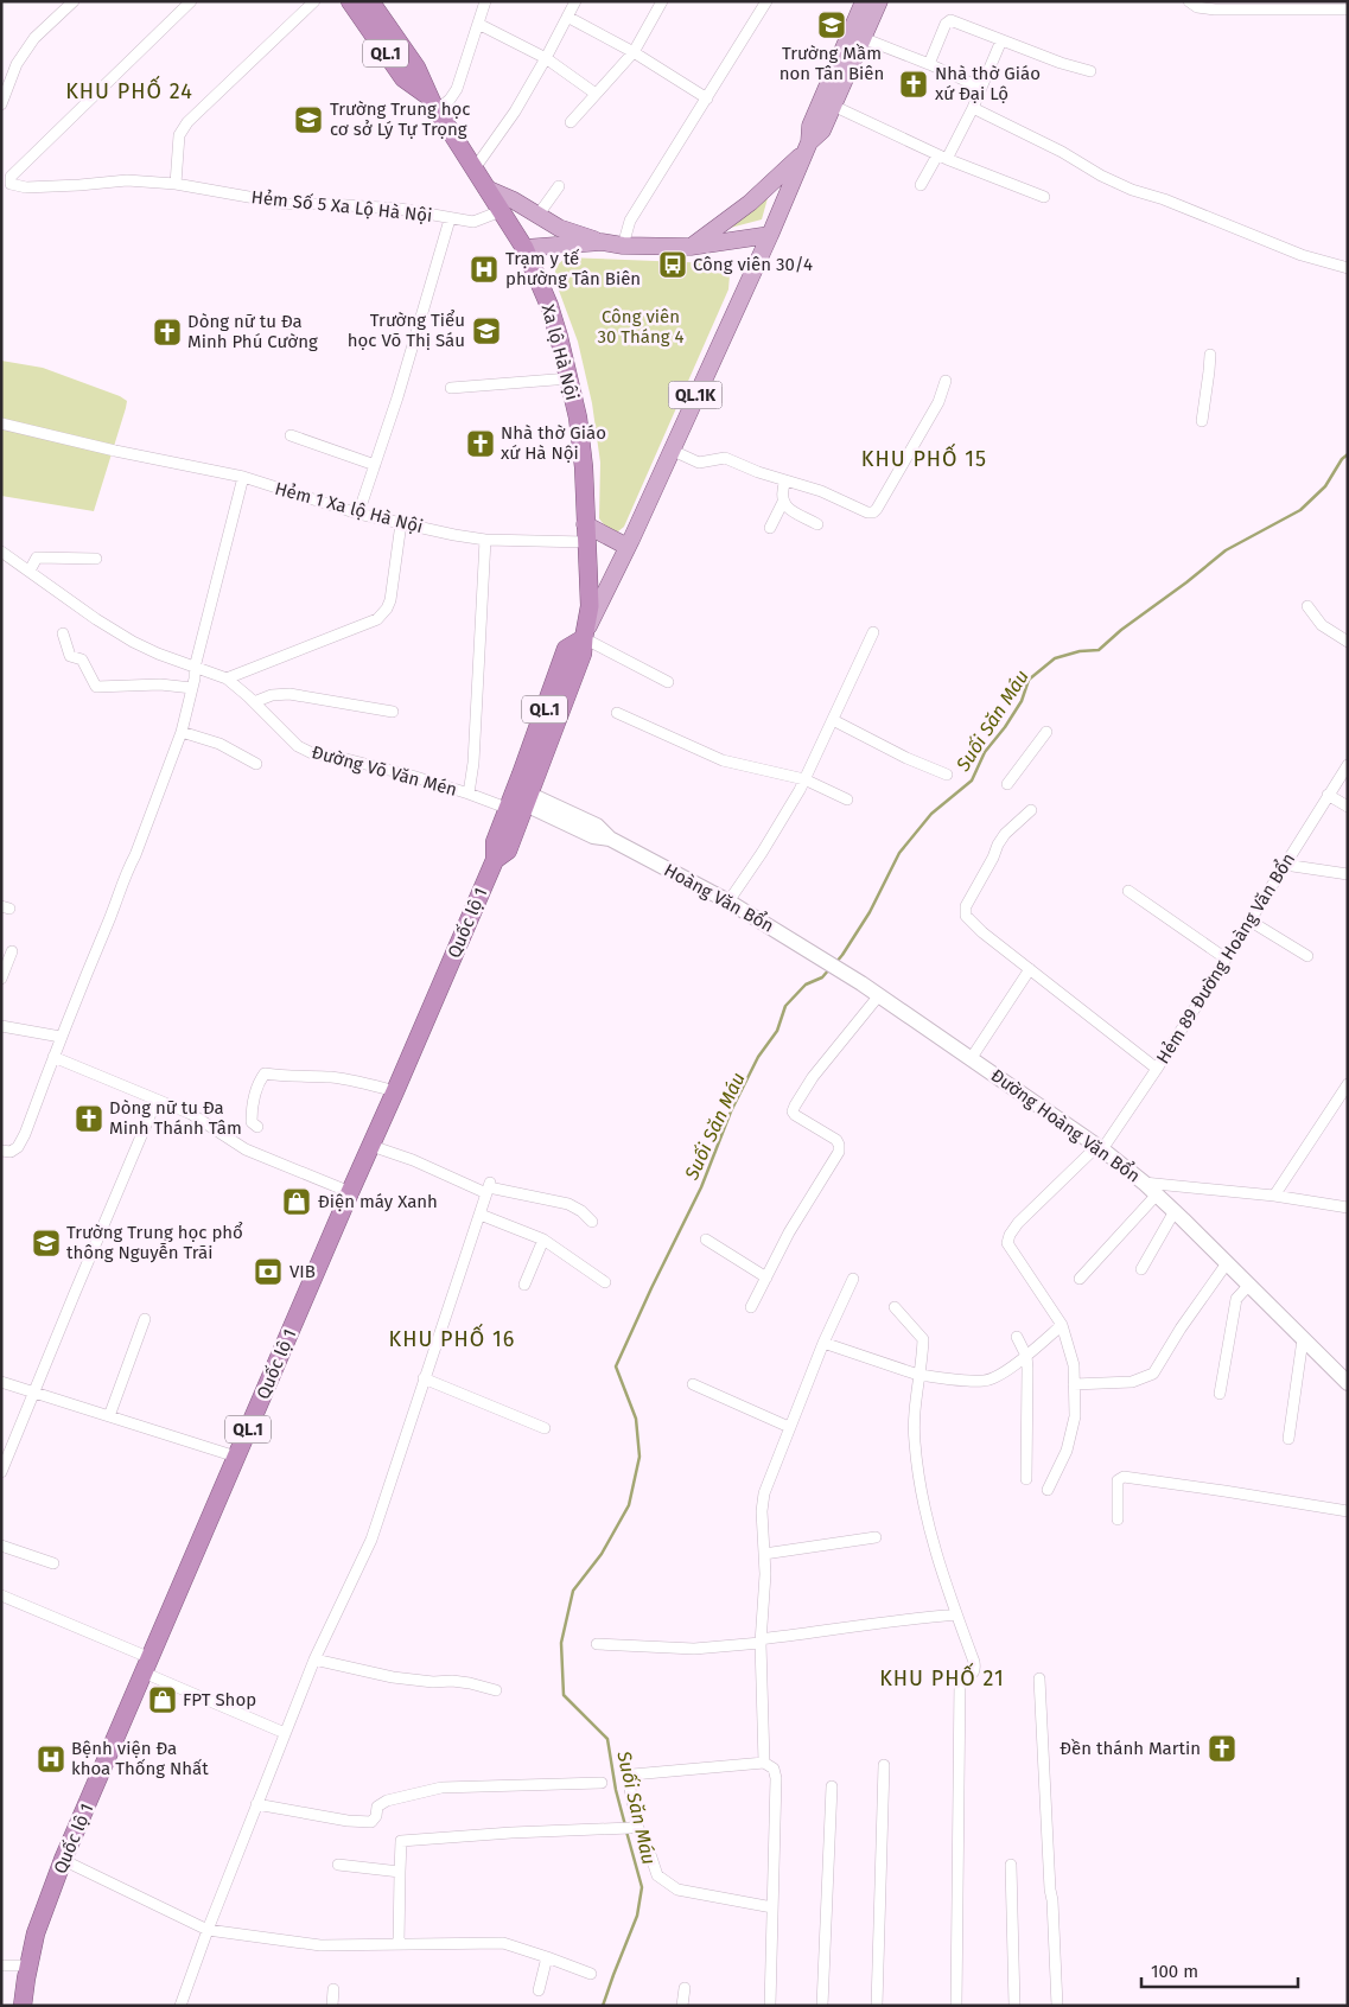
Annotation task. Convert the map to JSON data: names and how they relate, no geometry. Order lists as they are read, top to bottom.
{
  "streets": {
    "highway": ["QL.1", "Xa lộ Hà Nội", "Quốc lộ 1"],
    "main road": ["QL.1K", "Hoàng Văn Bổn", "Đường Hoàng Văn Bổn"],
    "street": [
      "Hẻm Số 5 Xa Lộ Hà Nội",
      "Hẻm 1 Xa lộ Hà Nội",
      "Đường Võ Văn Mén",
      "Hẻm 89 Đường Hoàng Văn Bổn"
    ]
  },
  "crossings": [
    ["Hẻm Số 5 Xa Lộ Hà Nội", "Xa lộ Hà Nội"],
    ["Xa lộ Hà Nội", "QL.1K"],
    ["Xa lộ Hà Nội", "Hẻm 1 Xa lộ Hà Nội"],
    ["Xa lộ Hà Nội", "Quốc lộ 1"],
    ["QL.1K", "Quốc lộ 1"],
    ["Đường Võ Văn Mén", "Hoàng Văn Bổn"],
    ["Đường Võ Văn Mén", "Quốc lộ 1"],
    ["Hoàng Văn Bổn", "Quốc lộ 1"],
    ["Hoàng Văn Bổn", "Đường Hoàng Văn Bổn"],
    ["Hẻm 89 Đường Hoàng Văn Bổn", "Đường Hoàng Văn Bổn"]
  ],
  "districts": [
    "KHU PHỐ 24",
    "KHU PHỐ 15",
    "KHU PHỐ 16",
    "KHU PHỐ 21"
  ],
  "water": ["Suối Săn Máu"],
  "parks": ["Công viên 30 Tháng 4"],
  "places": {
    "school or university": [
      "Trường Mầm non Tân Biên",
      "Trường Trung học cơ sở Lý Tự Trọng",
      "Trường Tiểu học Võ Thị Sáu",
      "Trường Trung học phổ thông Nguyễn Trãi"
    ],
    "church": [
      "Nhà thờ Giáo xứ Đại Lộ",
      "Dòng nữ tu Đa Minh Phú Cường",
      "Nhà thờ Giáo xứ Hà Nội",
      "Dòng nữ tu Đa Minh Thánh Tâm",
      "Đền thánh Martin"
    ],
    "bus stop": ["Công viên 30/4"],
    "hospital": ["Trạm y tế phường Tân Biên", "Bệnh viện Đa khoa Thống Nhất"],
    "shop": ["Điện máy Xanh", "FPT Shop"],
    "bank": ["VIB"]
  },
  "scale_bar": "100 m"
}
